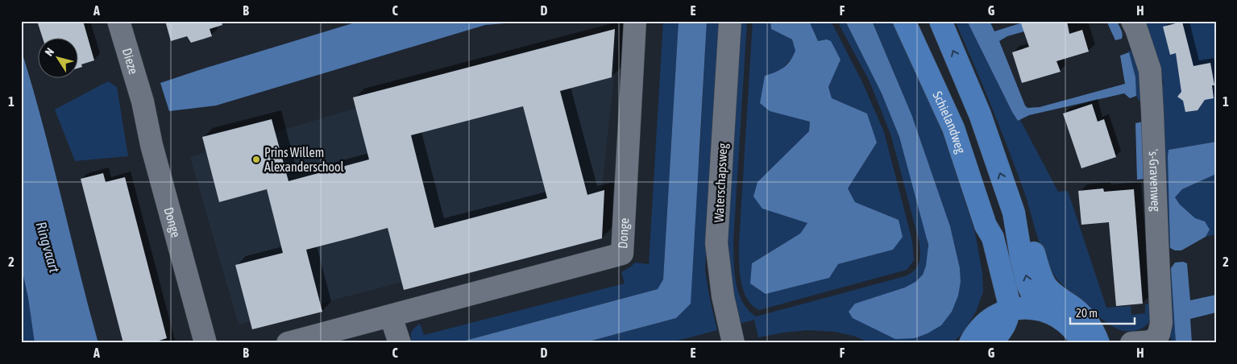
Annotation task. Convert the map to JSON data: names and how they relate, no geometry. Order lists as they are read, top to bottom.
{
  "streets": {
    "main road": ["Schielandweg"],
    "street": [
      "Dieze",
      "'s-Gravenweg",
      "Waterschapsweg",
      "Donge"
    ]
  },
  "crossings": [
    ["Dieze", "Donge"]
  ],
  "water": ["Ringvaart"],
  "places": ["Prins Willem Alexanderschool"],
  "scale_bar": "20 m",
  "north": "top left",
  "grid": {
    "columns": [
      "A",
      "B",
      "C",
      "D",
      "E",
      "F",
      "G",
      "H"
    ],
    "rows": ["1", "2"]
  }
}
